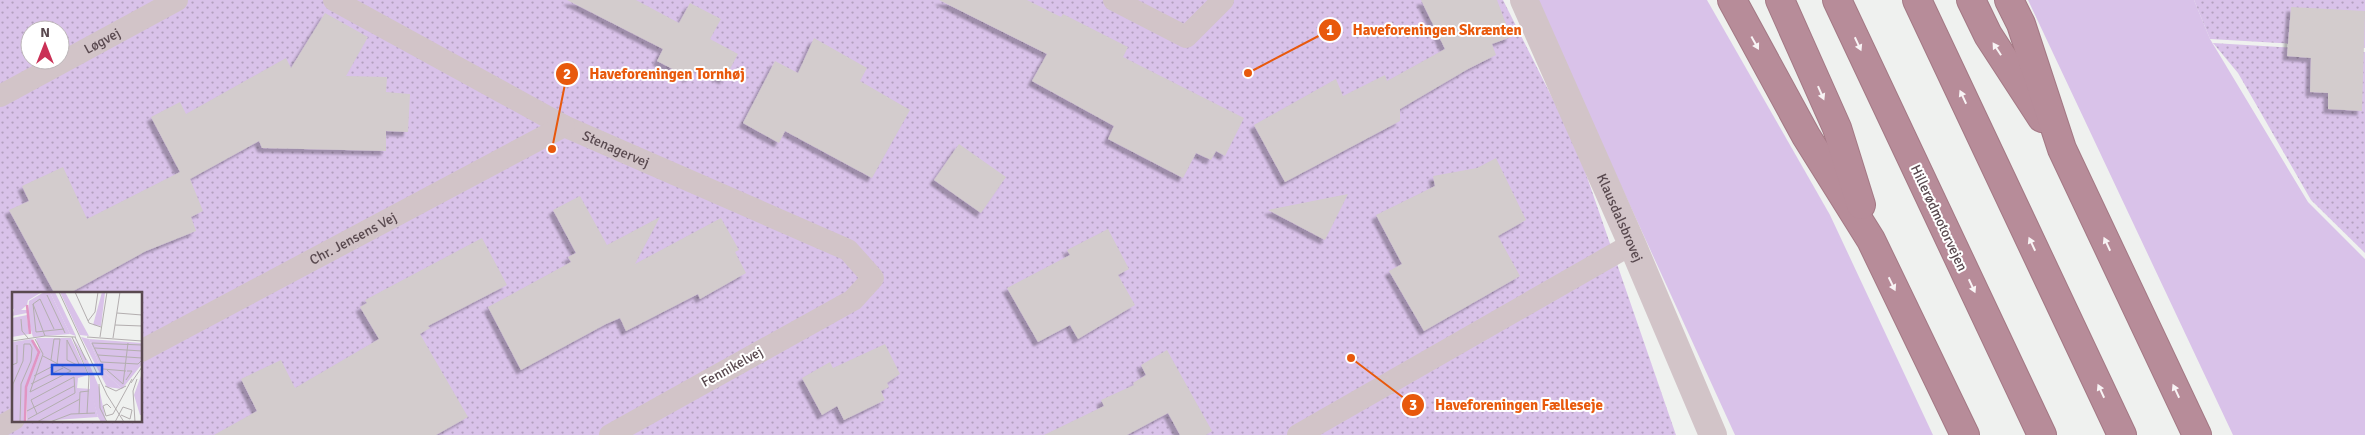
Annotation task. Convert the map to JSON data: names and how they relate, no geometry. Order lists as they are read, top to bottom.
{
  "streets": {
    "highway": ["Hillerødmotorvejen"],
    "street": ["Klausdalsbrovej"],
    "lane": [
      "Løgvej",
      "Stenagervej",
      "Chr. Jensens Vej",
      "Fennikelvej"
    ]
  },
  "crossings": [
    ["Stenagervej", "Chr. Jensens Vej"],
    ["Stenagervej", "Fennikelvej"]
  ],
  "places": ["Haveforeningen Skrænten", "Haveforeningen Tornhøj", "Haveforeningen Fælleseje"],
  "north": "top"
}
